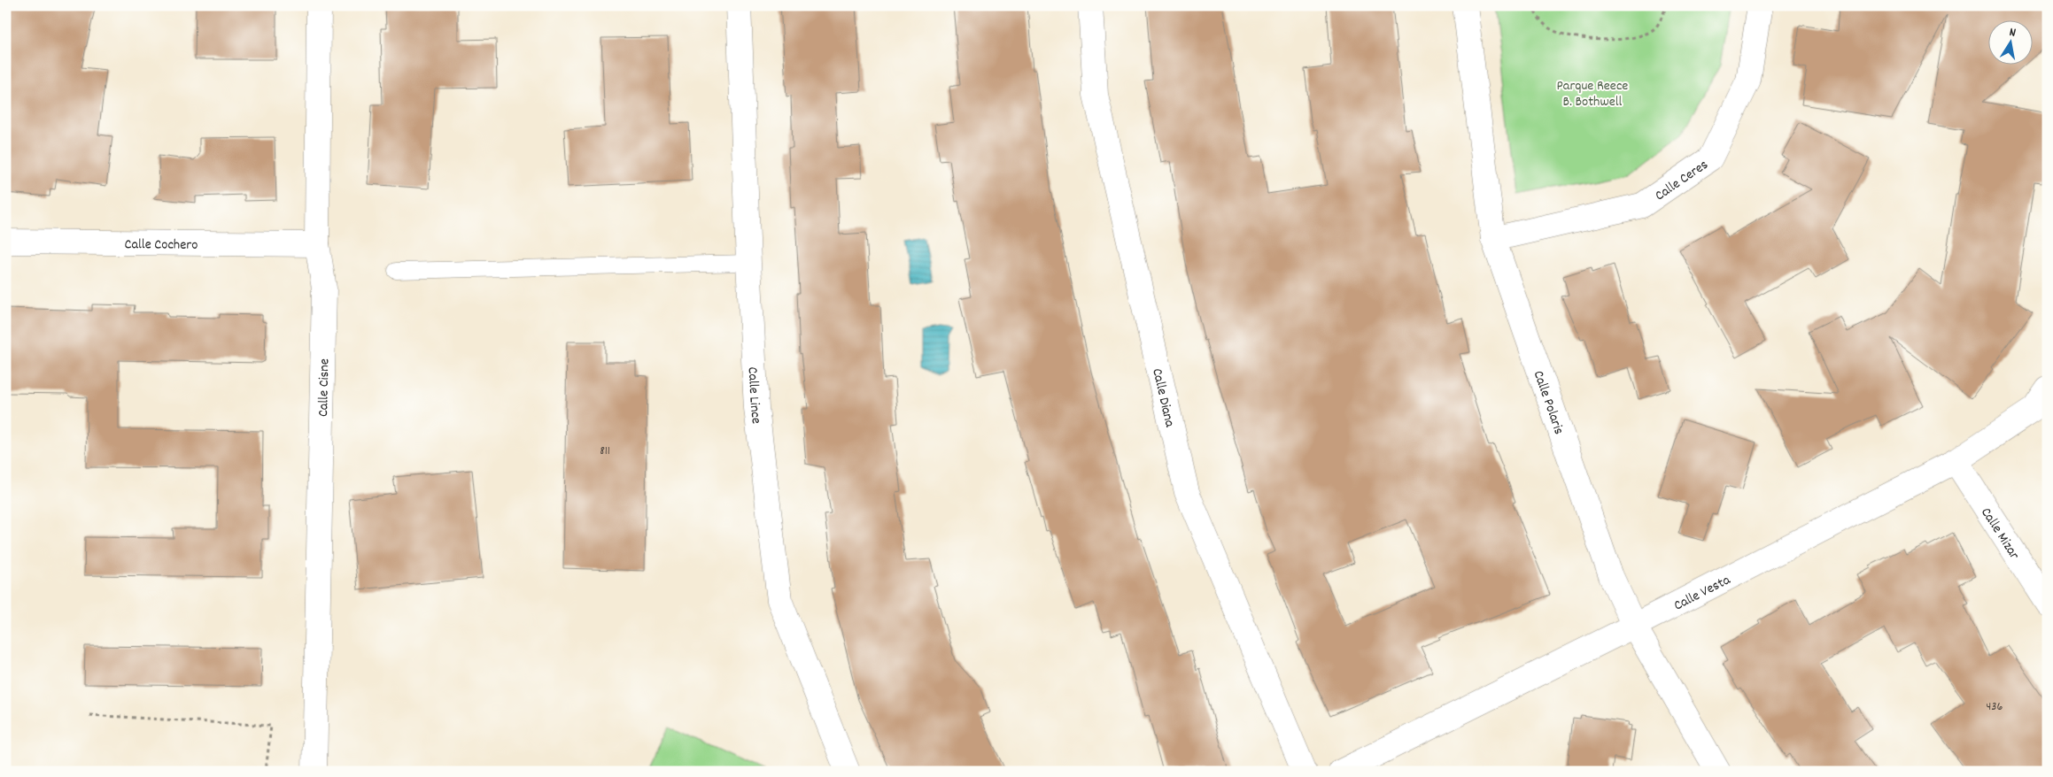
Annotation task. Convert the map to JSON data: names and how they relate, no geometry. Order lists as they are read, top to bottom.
{
  "streets": {
    "street": [
      "Calle Ceres",
      "Calle Cochero",
      "Calle Cisne",
      "Calle Lince",
      "Calle Diana",
      "Calle Polaris",
      "Calle Mizar",
      "Calle Vesta"
    ]
  },
  "crossings": [
    ["Calle Ceres", "Calle Polaris"],
    ["Calle Cochero", "Calle Cisne"],
    ["Calle Polaris", "Calle Vesta"],
    ["Calle Mizar", "Calle Vesta"]
  ],
  "parks": ["Parque Reece B. Bothwell"],
  "house_numbers": ["811", "436"],
  "north": "top"
}
